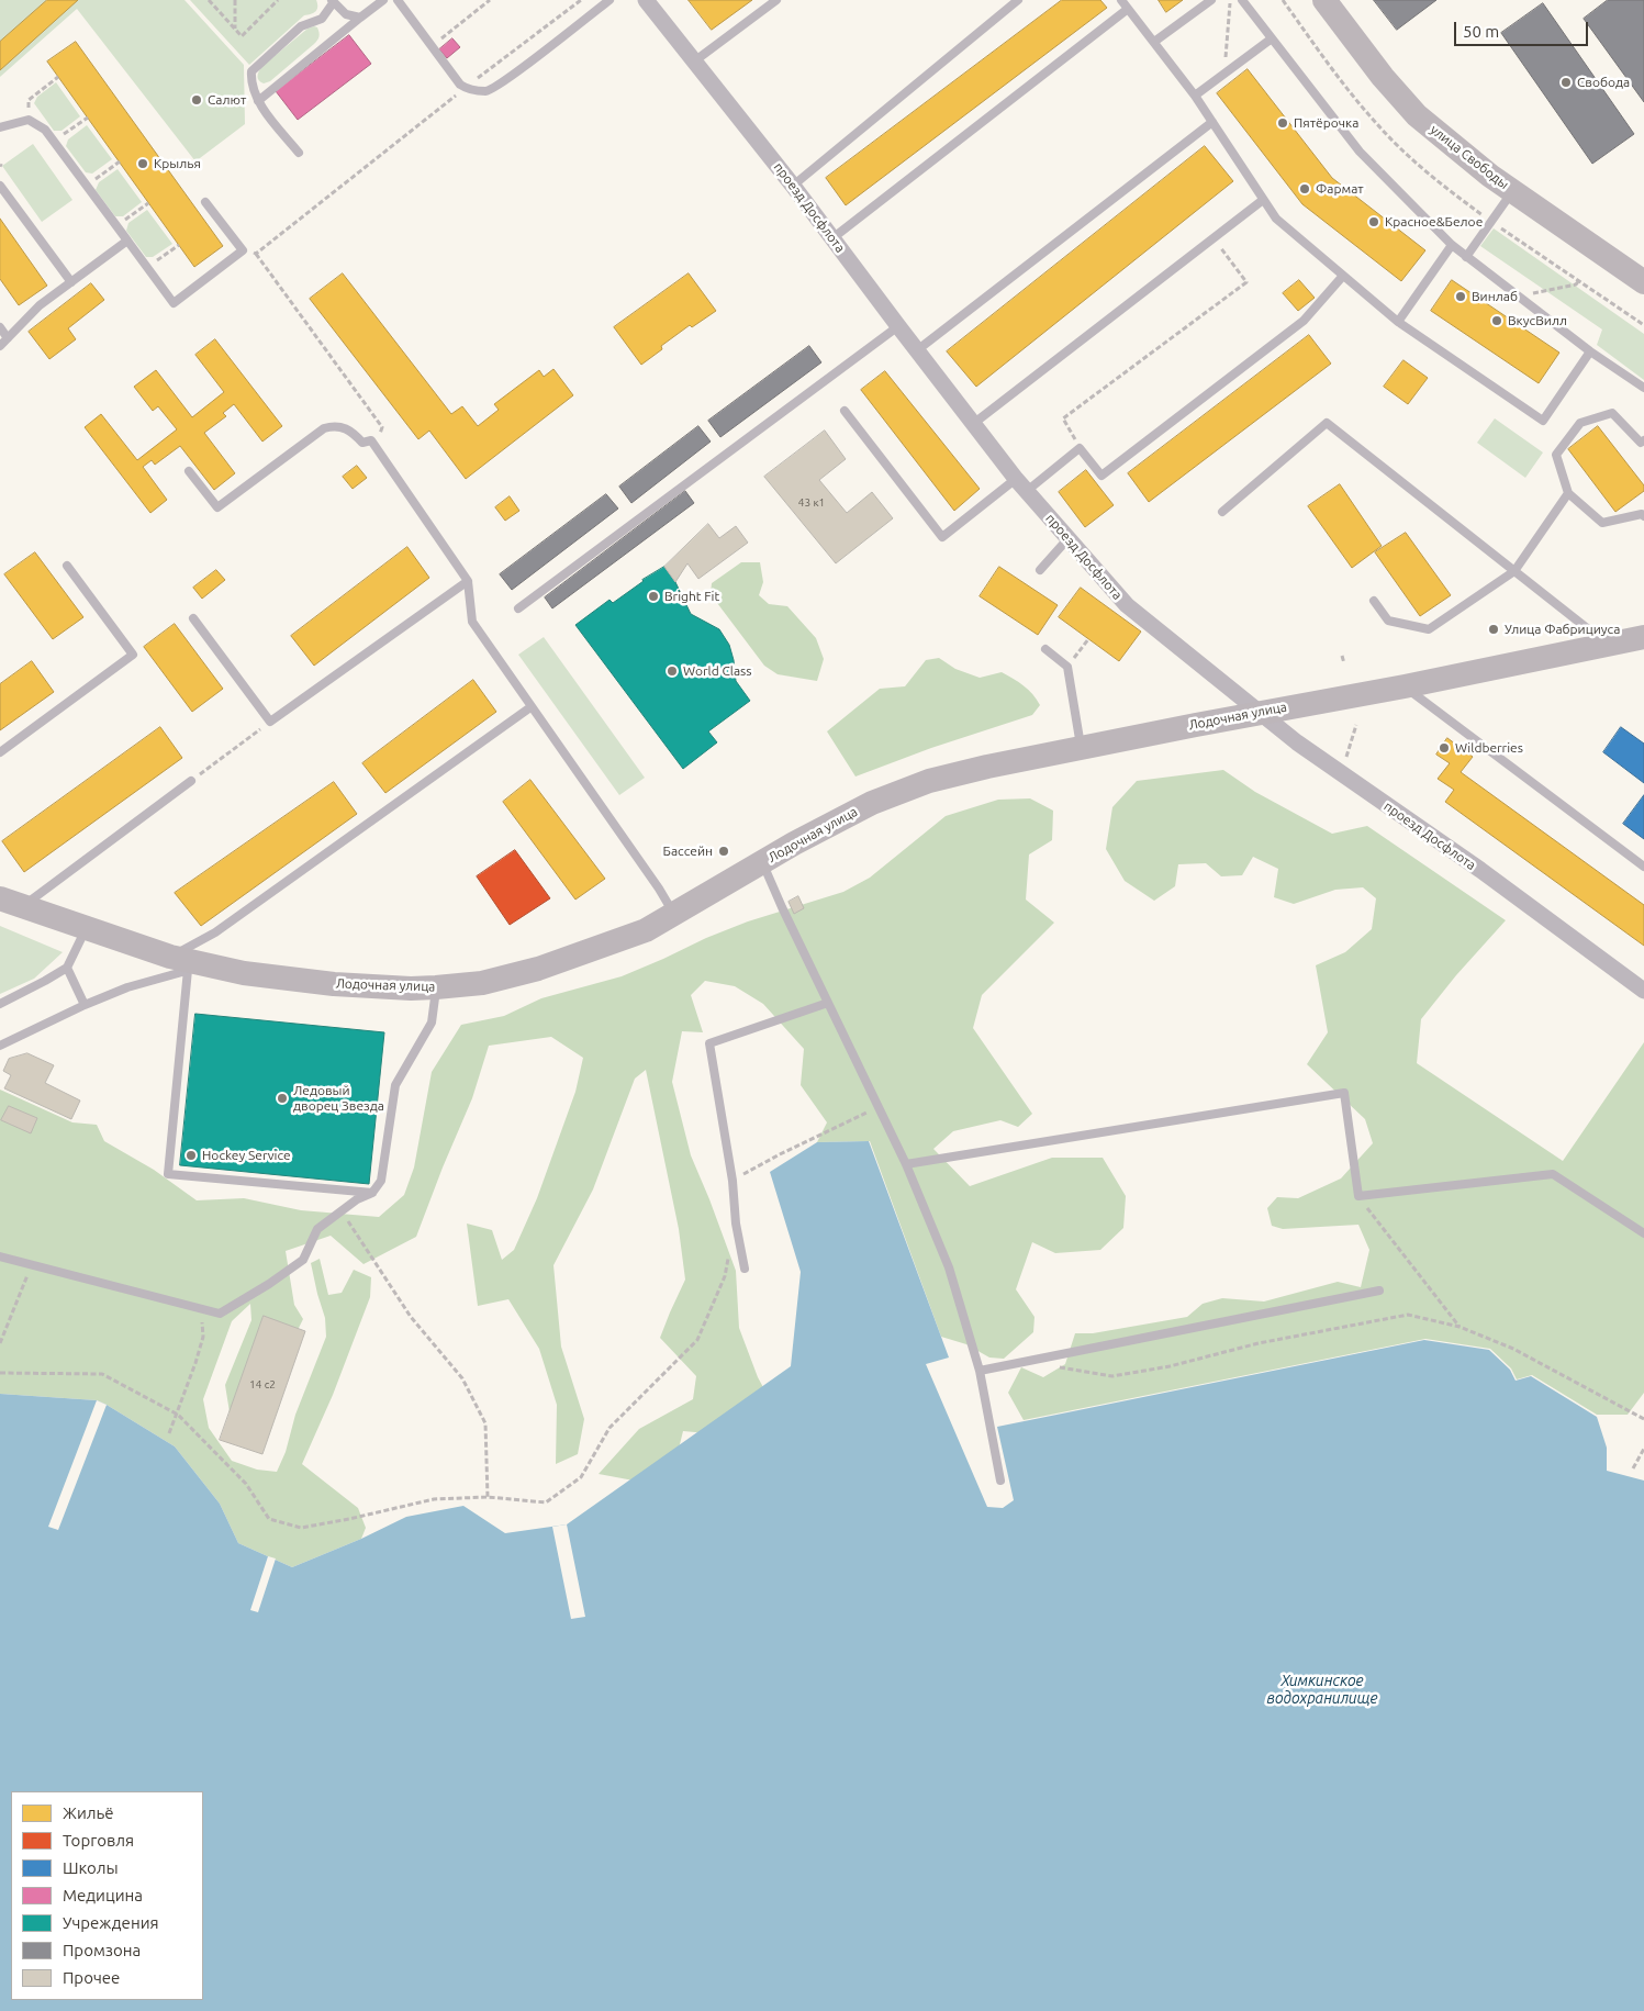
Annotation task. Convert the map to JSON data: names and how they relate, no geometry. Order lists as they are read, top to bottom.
{
  "streets": {
    "street": ["улица Свободы", "проезд Досфлота", "Лодочная улица"]
  },
  "crossings": [
    ["проезд Досфлота", "Лодочная улица"]
  ],
  "water": ["Химкинское водохранилище"],
  "places": [
    "Свобода",
    "Салют",
    "Пятёрочка",
    "Крылья",
    "Фармат",
    "Красное&Белое",
    "Винлаб",
    "ВкусВилл",
    "Bright Fit",
    "Улица Фабрициуса",
    "World Class",
    "Wildberries",
    "Бассейн",
    "Ледовый дворец Звезда",
    "Hockey Service"
  ],
  "house_numbers": ["43 к1", "14 с2"],
  "legend": [
    "Жильё",
    "Торговля",
    "Школы",
    "Медицина",
    "Учреждения",
    "Промзона",
    "Прочее"
  ],
  "scale_bar": "50 m"
}
